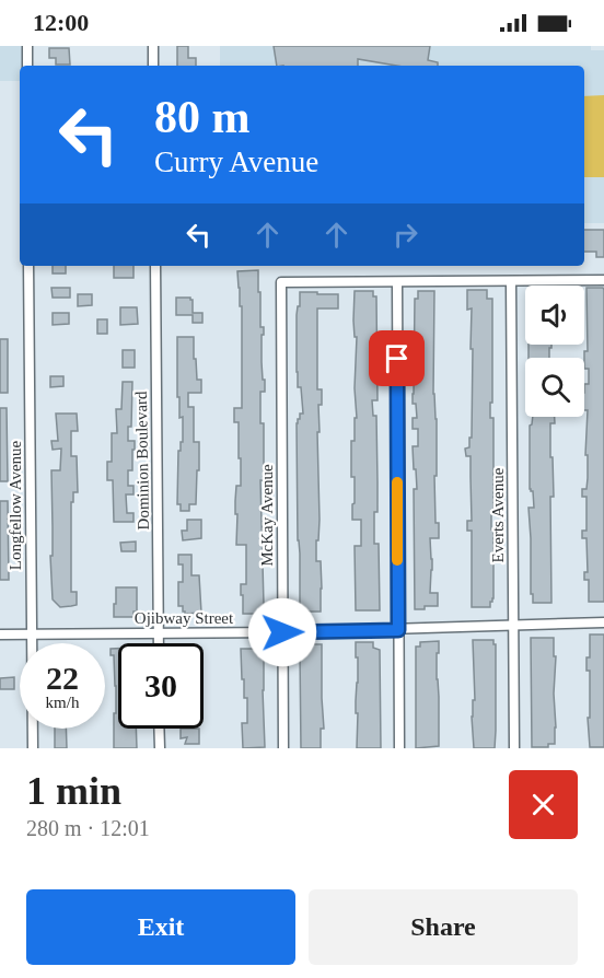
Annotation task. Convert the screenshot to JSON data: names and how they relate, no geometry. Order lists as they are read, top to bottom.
{
  "streets": {
    "street": [
      "Dominion Boulevard",
      "Longfellow Avenue",
      "McKay Avenue",
      "Everts Avenue",
      "Ojibway Street"
    ]
  },
  "crossings": [
    ["Dominion Boulevard", "Ojibway Street"],
    ["Longfellow Avenue", "Ojibway Street"],
    ["McKay Avenue", "Ojibway Street"],
    ["Everts Avenue", "Ojibway Street"]
  ],
  "page": {
    "status": "12:00",
    "turn": ["80 m", "Curry Avenue"],
    "speed": "22 km/h",
    "limit": "30",
    "heading": ["1 min", "280 m · 12:01"],
    "buttons": ["Exit", "Share"]
  }
}
